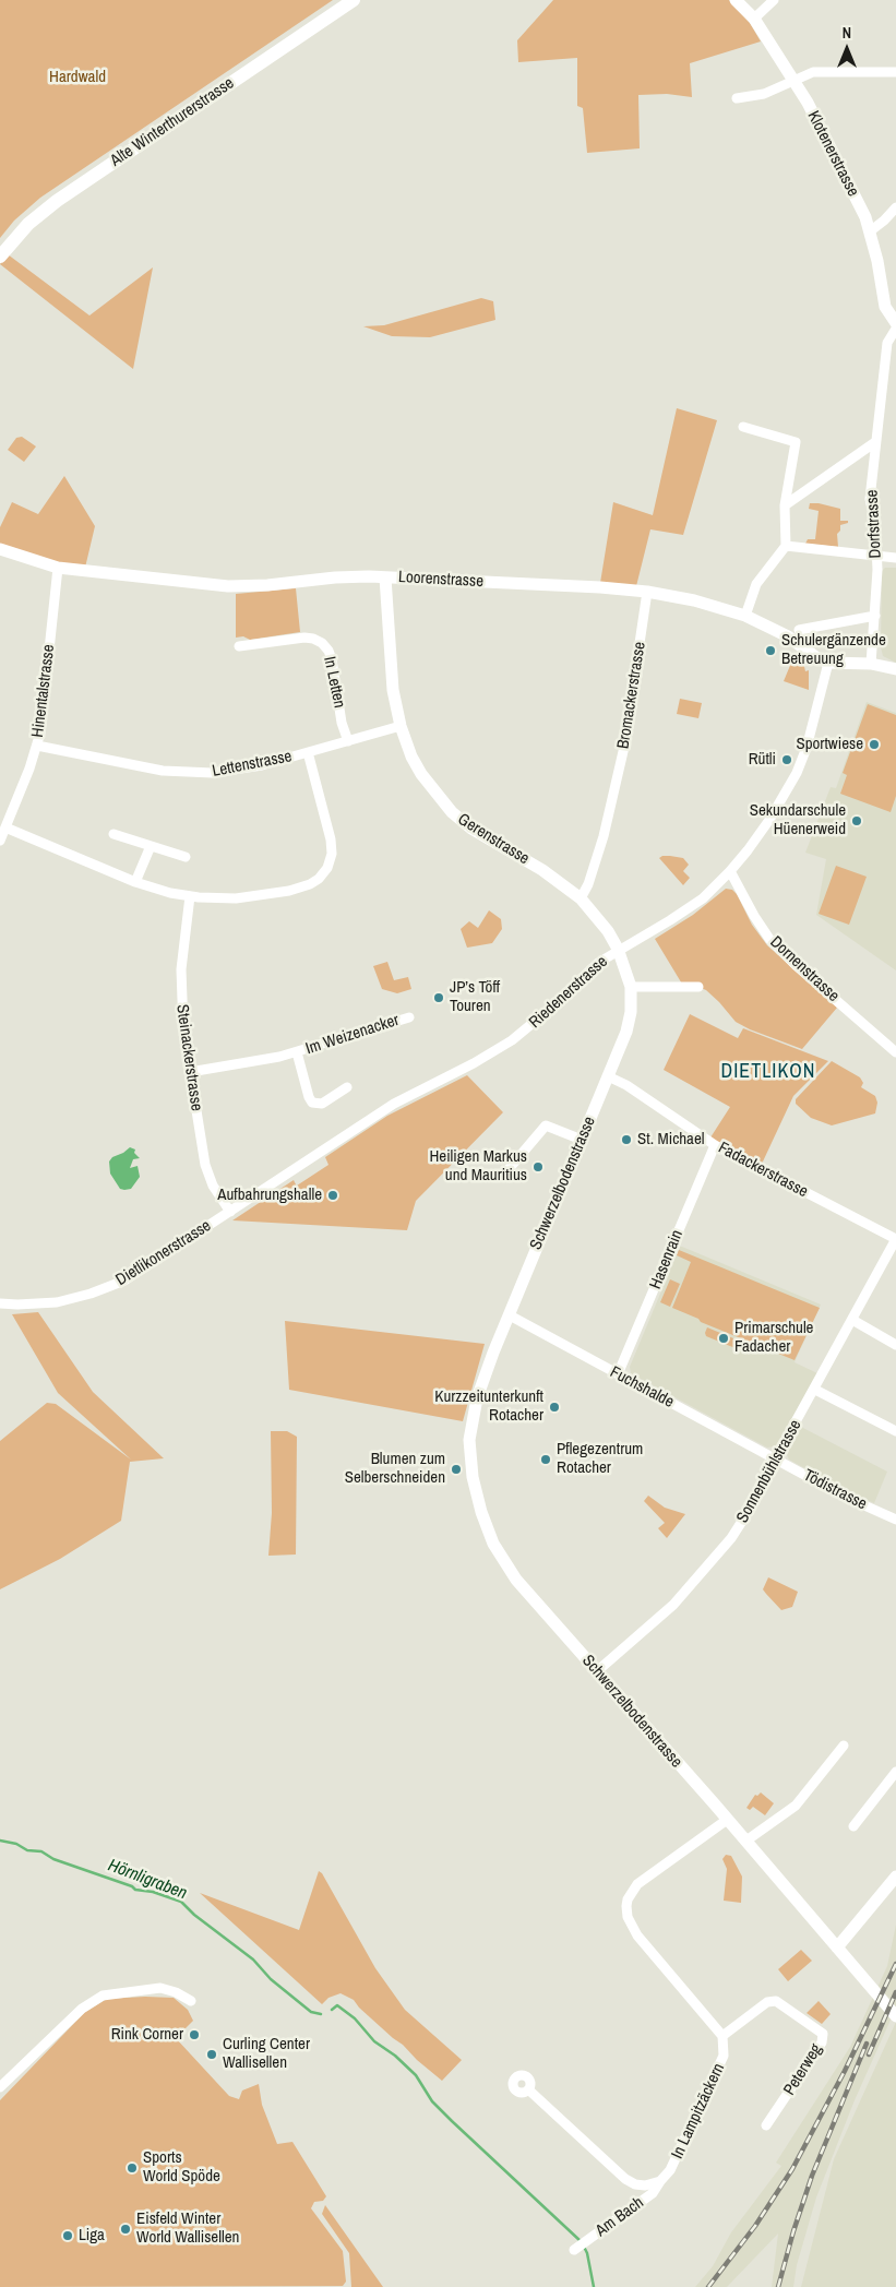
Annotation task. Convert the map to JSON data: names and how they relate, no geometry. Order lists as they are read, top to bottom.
{
  "streets": {
    "main road": ["Alte Winterthurerstrasse"],
    "street": [
      "Klotenerstrasse",
      "Dorfstrasse",
      "Loorenstrasse",
      "In Letten",
      "Hinentalstrasse",
      "Bromackerstrasse",
      "Lettenstrasse",
      "Gerenstrasse",
      "Dornenstrasse",
      "Riedenerstrasse",
      "Im Weizenacker",
      "Steinackerstrasse",
      "Fadackerstrasse",
      "Schwerzelbodenstrasse",
      "Dietlikonerstrasse",
      "Hasenrain",
      "Fuchshalde",
      "Sonnenbühlstrasse",
      "Tödistrasse",
      "Peterweg",
      "In Lampitzäckern",
      "Am Bach"
    ]
  },
  "crossings": [
    ["Dorfstrasse", "Loorenstrasse"],
    ["Loorenstrasse", "Hinentalstrasse"],
    ["Loorenstrasse", "Bromackerstrasse"],
    ["Loorenstrasse", "Gerenstrasse"],
    ["Loorenstrasse", "Riedenerstrasse"],
    ["In Letten", "Lettenstrasse"],
    ["Hinentalstrasse", "Lettenstrasse"],
    ["Bromackerstrasse", "Gerenstrasse"],
    ["Lettenstrasse", "Gerenstrasse"],
    ["Gerenstrasse", "Riedenerstrasse"],
    ["Gerenstrasse", "Schwerzelbodenstrasse"],
    ["Dornenstrasse", "Riedenerstrasse"],
    ["Riedenerstrasse", "Steinackerstrasse"],
    ["Riedenerstrasse", "Schwerzelbodenstrasse"],
    ["Riedenerstrasse", "Dietlikonerstrasse"],
    ["Im Weizenacker", "Steinackerstrasse"],
    ["Steinackerstrasse", "Dietlikonerstrasse"],
    ["Fadackerstrasse", "Schwerzelbodenstrasse"],
    ["Fadackerstrasse", "Hasenrain"],
    ["Fadackerstrasse", "Sonnenbühlstrasse"],
    ["Schwerzelbodenstrasse", "Fuchshalde"],
    ["Schwerzelbodenstrasse", "Sonnenbühlstrasse"],
    ["Hasenrain", "Fuchshalde"],
    ["Fuchshalde", "Sonnenbühlstrasse"],
    ["Fuchshalde", "Tödistrasse"],
    ["Sonnenbühlstrasse", "Tödistrasse"],
    ["Peterweg", "In Lampitzäckern"],
    ["In Lampitzäckern", "Am Bach"]
  ],
  "districts": ["DIETLIKON"],
  "water": ["Hörnligraben"],
  "parks": ["Hardwald"],
  "places": [
    "Schulergänzende Betreuung",
    "Sportwiese",
    "Rütli",
    "Sekundarschule Hüenerweid",
    "JP’s Töff Touren",
    "St. Michael",
    "Heiligen Markus und Mauritius",
    "Aufbahrungshalle",
    "Primarschule Fadacher",
    "Kurzzeitunterkunft Rotacher",
    "Pflegezentrum Rotacher",
    "Blumen zum Selberschneiden",
    "Rink Corner",
    "Curling Center Wallisellen",
    "Sports World Spöde",
    "Eisfeld Winter World Wallisellen",
    "Liga"
  ],
  "north": "top"
}
